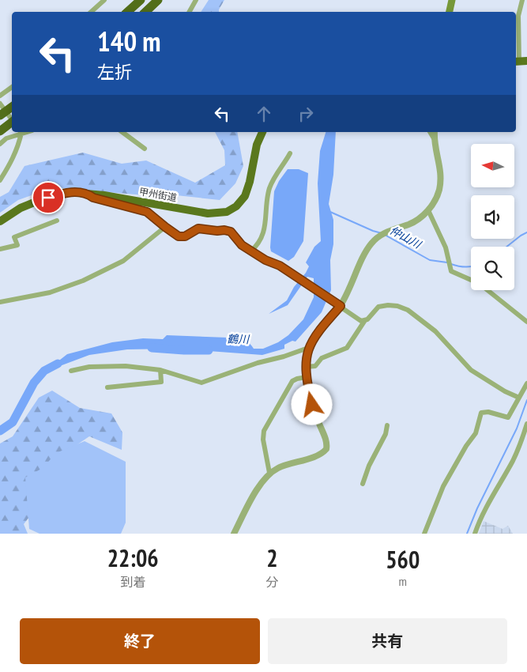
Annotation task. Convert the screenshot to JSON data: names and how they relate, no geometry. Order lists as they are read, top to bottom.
{
  "streets": {
    "highway": ["甲州街道"]
  },
  "water": ["仲山川", "鶴川"],
  "north": "left",
  "page": {
    "turn": ["140 m", "左折"],
    "eta": [
      "22:06",
      "到着",
      "2",
      "分",
      "560",
      "m"
    ],
    "buttons": ["終了", "共有"]
  }
}
